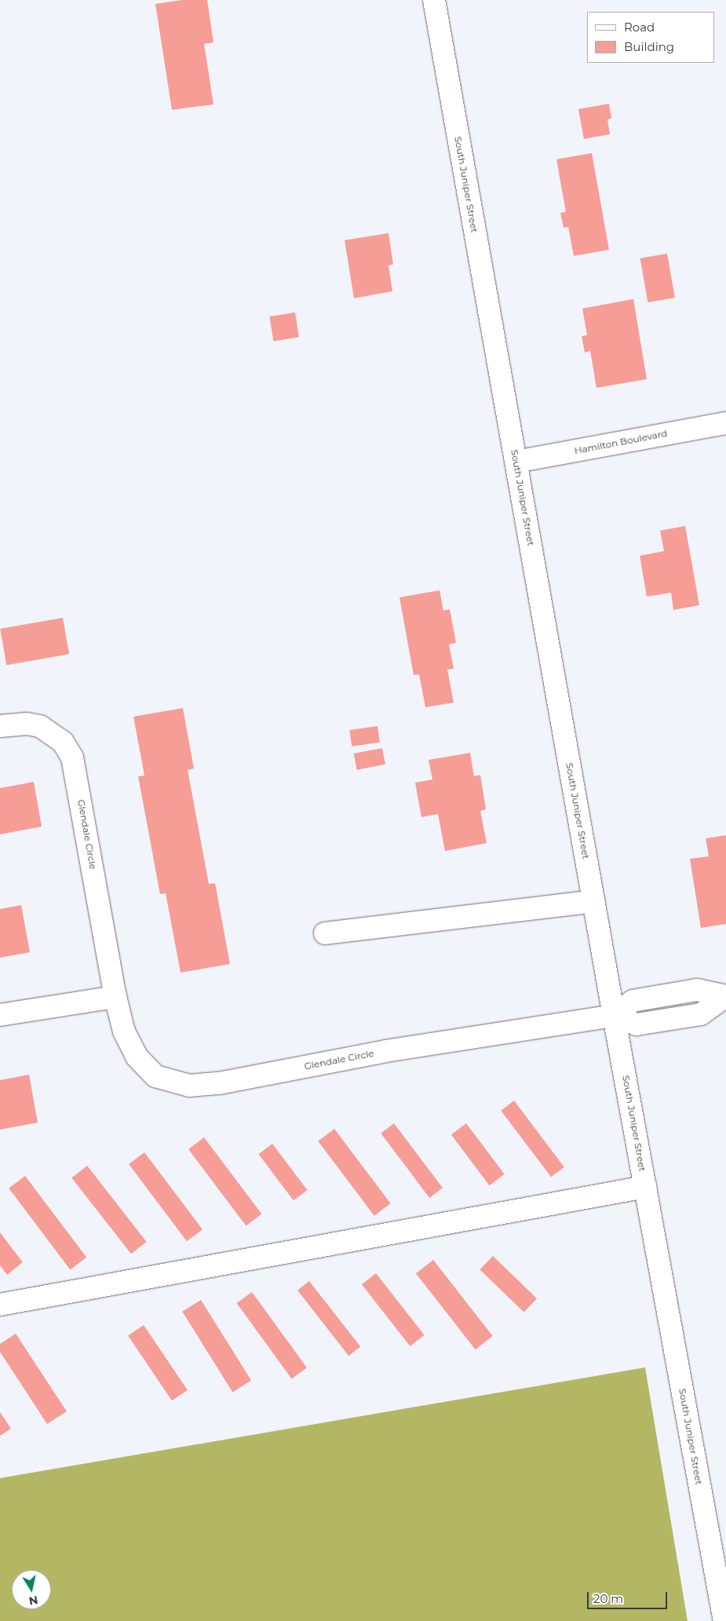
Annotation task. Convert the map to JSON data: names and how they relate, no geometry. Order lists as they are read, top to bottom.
{
  "streets": {
    "street": ["South Juniper Street", "Hamilton Boulevard", "Glendale Circle"]
  },
  "crossings": [
    ["South Juniper Street", "Hamilton Boulevard"],
    ["South Juniper Street", "Glendale Circle"]
  ],
  "legend": ["Road", "Building"],
  "scale_bar": "20 m",
  "north": "bottom"
}
